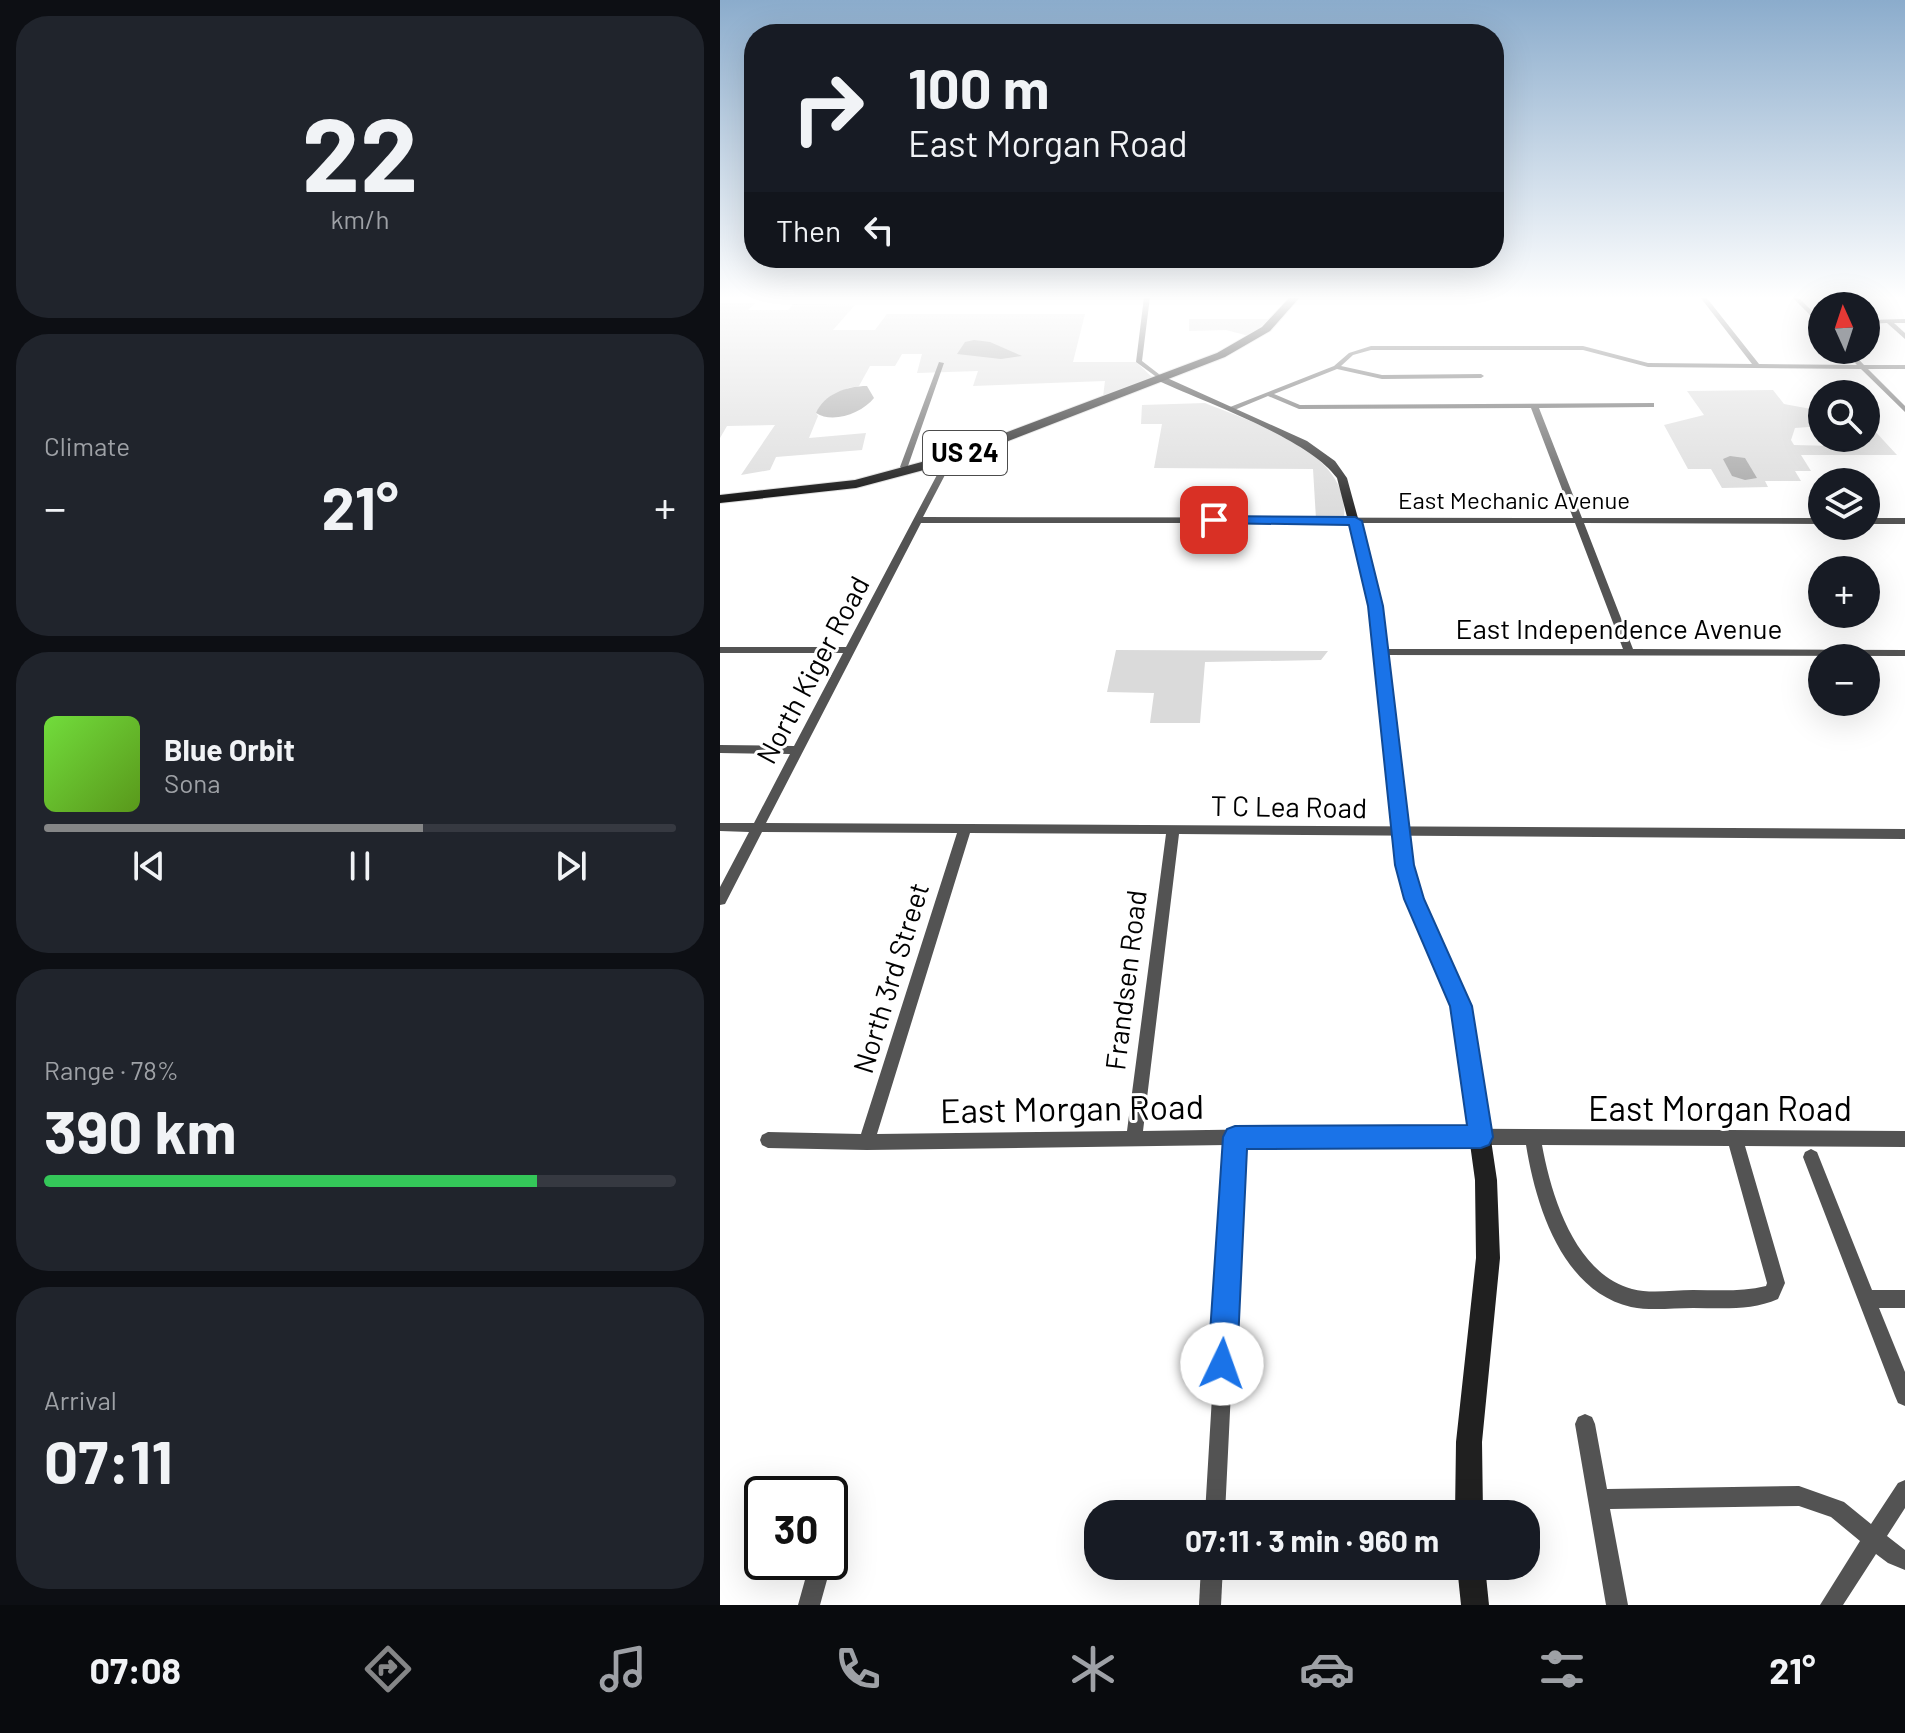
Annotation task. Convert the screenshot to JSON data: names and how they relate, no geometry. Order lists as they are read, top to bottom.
{
  "streets": {
    "main road": ["US 24"],
    "street": [
      "East Mechanic Avenue",
      "East Independence Avenue",
      "North Kiger Road",
      "T C Lea Road",
      "North 3rd Street",
      "Frandsen Road",
      "East Morgan Road"
    ]
  },
  "crossings": [
    ["US 24", "North Kiger Road"],
    ["East Mechanic Avenue", "North Kiger Road"],
    ["North Kiger Road", "T C Lea Road"],
    ["T C Lea Road", "North 3rd Street"],
    ["T C Lea Road", "Frandsen Road"],
    ["North 3rd Street", "East Morgan Road"],
    ["Frandsen Road", "East Morgan Road"]
  ],
  "north": "top",
  "page": {
    "tile": [
      ["22", "km/h"],
      "Climate",
      ["Range · 78%", "390 km"],
      ["Arrival", "07:11"]
    ],
    "turn": ["100 m", "East Morgan Road"],
    "then": "Then",
    "map_buttons": ["+", "−"],
    "heat": ["−", "21°", "+"],
    "song": ["Blue Orbit", "Sona"],
    "limit": "30",
    "trip": "07:11 · 3 min · 960 m",
    "tabs": ["07:08", "21°"]
  }
}
